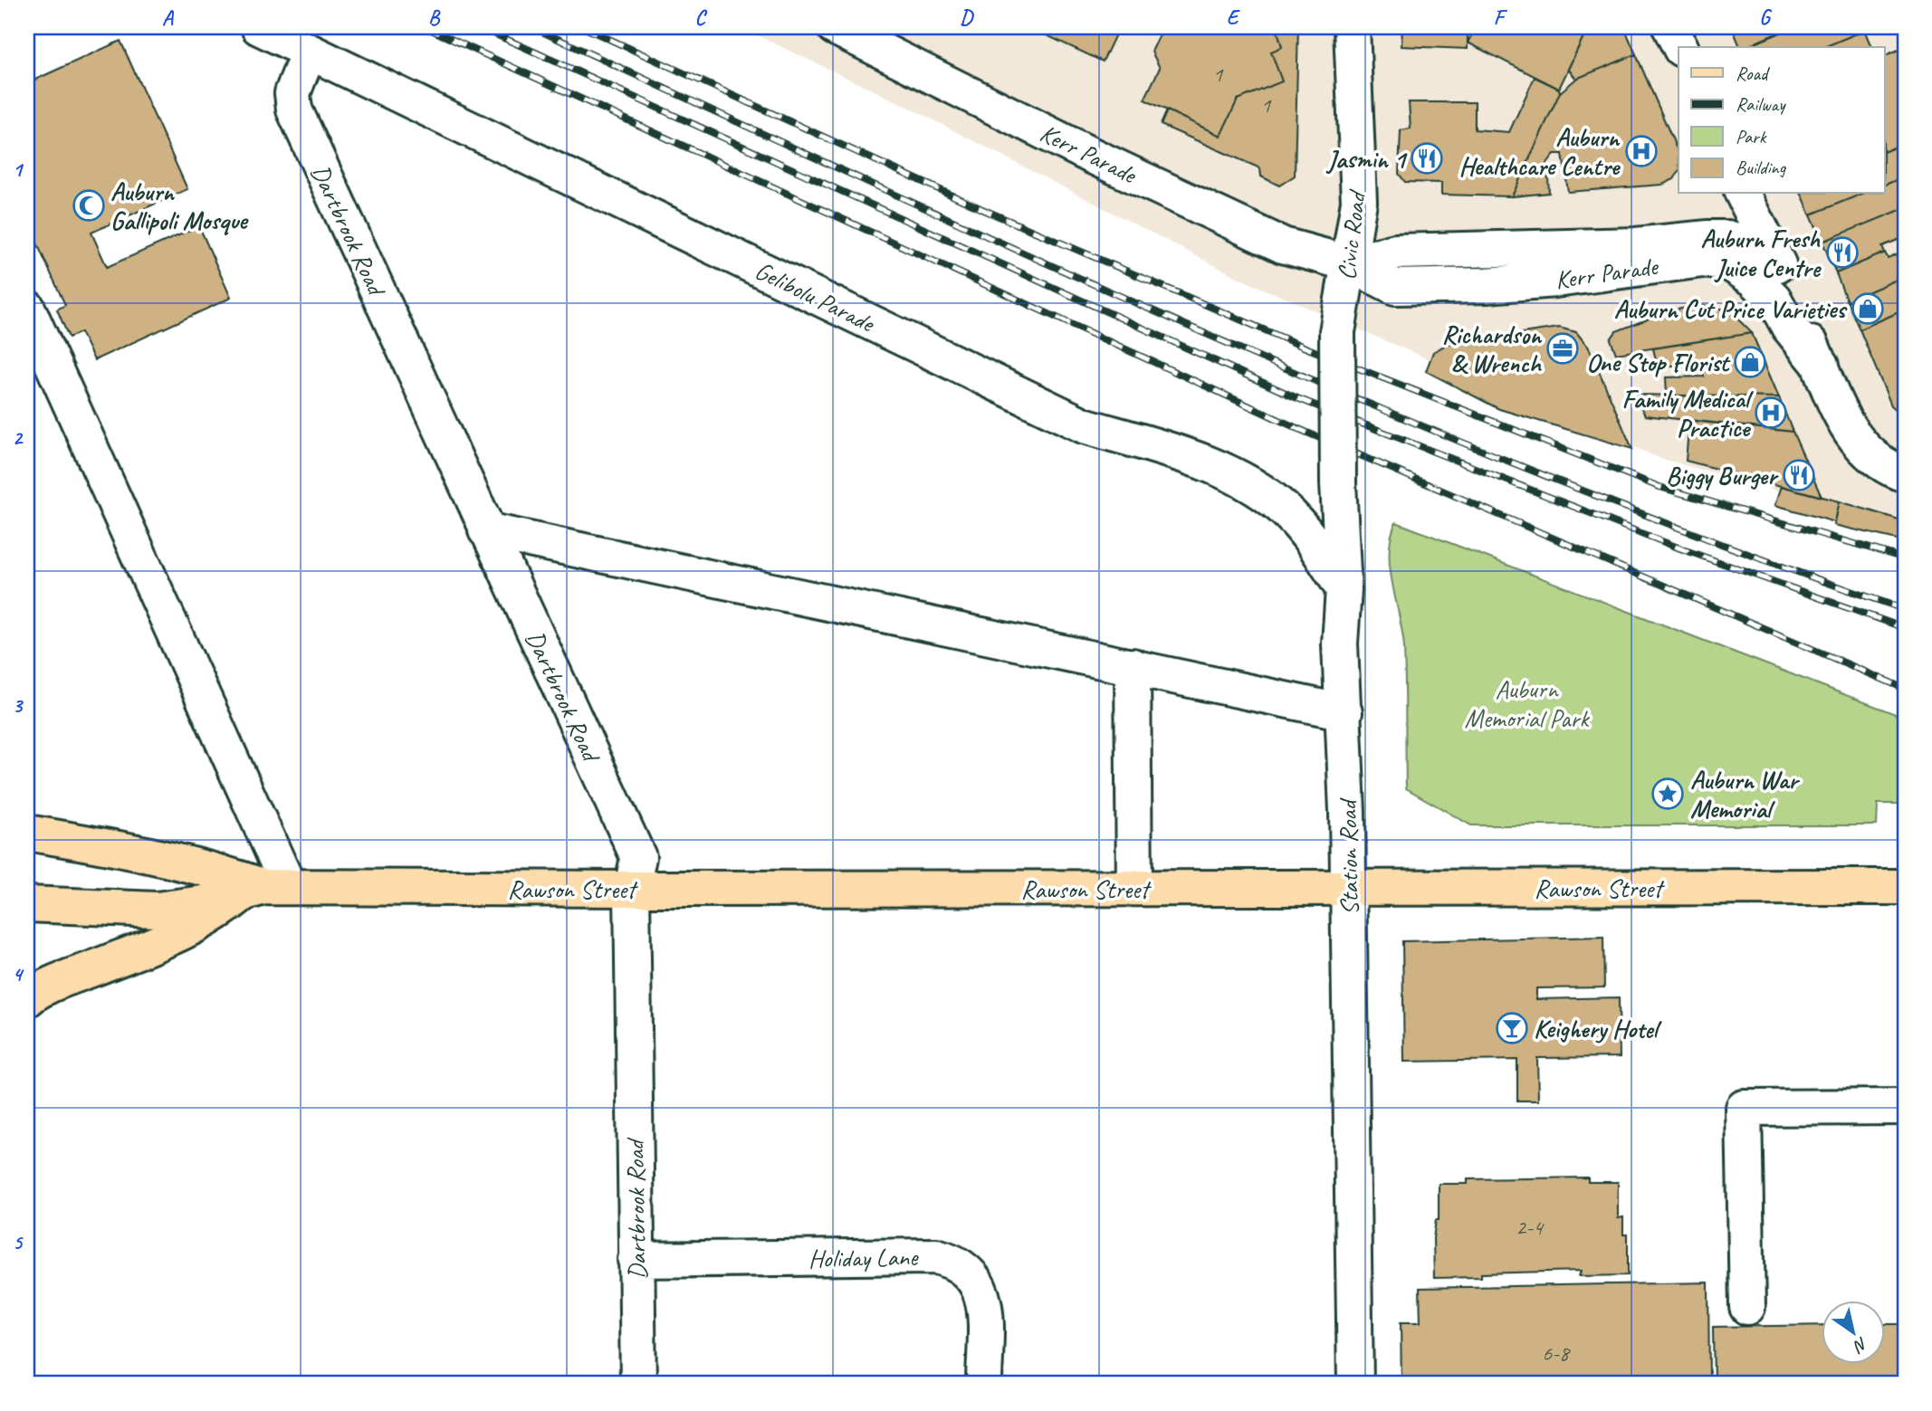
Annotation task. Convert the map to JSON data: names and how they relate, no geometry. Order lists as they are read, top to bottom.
{
  "streets": {
    "main road": ["Rawson Street"],
    "street": [
      "Kerr Parade",
      "Dartbrook Road",
      "Civic Road",
      "Gelibolu Parade",
      "Station Road",
      "Holiday Lane"
    ]
  },
  "crossings": [
    ["Kerr Parade", "Civic Road"],
    ["Dartbrook Road", "Gelibolu Parade"],
    ["Dartbrook Road", "Rawson Street"],
    ["Dartbrook Road", "Holiday Lane"],
    ["Civic Road", "Station Road"],
    ["Gelibolu Parade", "Station Road"],
    ["Station Road", "Rawson Street"]
  ],
  "parks": ["Auburn Memorial Park"],
  "places": {
    "hospital": ["Auburn Healthcare Centre", "Family Medical Practice"],
    "restaurant": ["Jasmin 1", "Auburn Fresh Juice Centre", "Biggy Burger"],
    "mosque": ["Auburn Gallipoli Mosque"],
    "shop": ["Auburn Cut Price Varieties", "One Stop Florist"],
    "office": ["Richardson & Wrench"],
    "place": ["Auburn War Memorial"],
    "bar": ["Keighery Hotel"]
  },
  "house_numbers": [
    "1",
    "1",
    "2-4",
    "6-8"
  ],
  "legend": [
    "Road",
    "Railway",
    "Park",
    "Building"
  ],
  "north": "bottom right",
  "grid": {
    "columns": [
      "A",
      "B",
      "C",
      "D",
      "E",
      "F",
      "G"
    ],
    "rows": [
      "1",
      "2",
      "3",
      "4",
      "5"
    ]
  }
}
